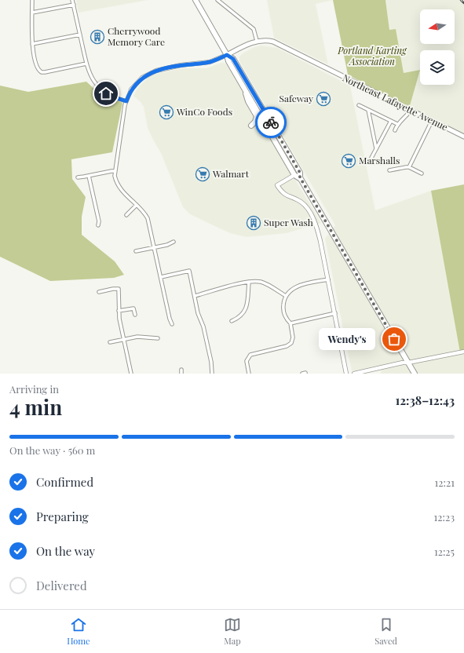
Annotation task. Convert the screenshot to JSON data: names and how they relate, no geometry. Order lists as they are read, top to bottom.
{
  "streets": {
    "main road": ["Northeast Lafayette Avenue"]
  },
  "parks": ["Portland Karting Association"],
  "places": {
    "building": ["Cherrywood Memory Care", "Super Wash"],
    "supermarket": [
      "Safeway",
      "WinCo Foods",
      "Marshalls",
      "Walmart"
    ],
    "other": ["Wendy's"]
  },
  "north": "left",
  "page": {
    "bubble": "Wendy's",
    "heading": ["4 min", "Arriving in", "12:38–12:43"],
    "bar": "On the way · 560 m",
    "list": [
      ["Confirmed", "12:21"],
      ["Preparing", "12:23"],
      ["On the way", "12:25"],
      "Delivered"
    ],
    "tabs": ["Home", "Map", "Saved"]
  }
}
